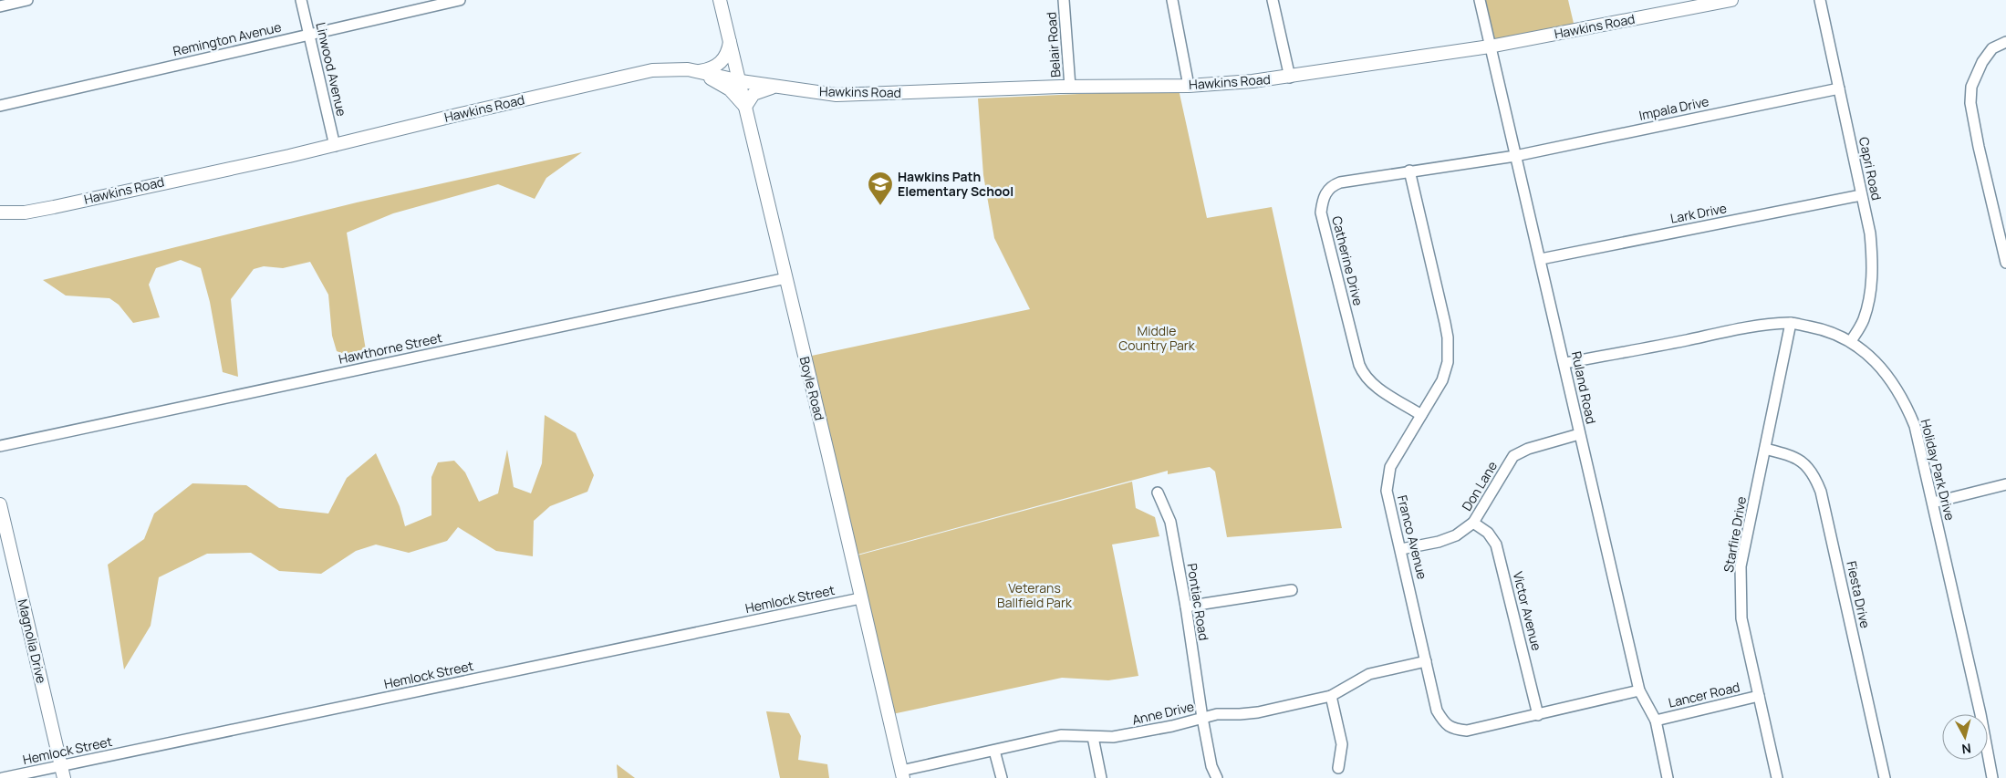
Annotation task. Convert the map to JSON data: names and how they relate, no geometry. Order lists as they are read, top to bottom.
{
  "streets": {
    "street": [
      "Hawkins Road",
      "Remington Avenue",
      "Belair Road",
      "Linwood Avenue",
      "Impala Drive",
      "Capri Road",
      "Lark Drive",
      "Catherine Drive",
      "Hawthorne Street",
      "Ruland Road",
      "Boyle Road",
      "Holiday Park Drive",
      "Don Lane",
      "Starfire Drive",
      "Franco Avenue",
      "Fiesta Drive",
      "Hemlock Street",
      "Pontiac Road",
      "Victor Avenue",
      "Magnolia Drive",
      "Lancer Road",
      "Anne Drive"
    ]
  },
  "crossings": [
    ["Hawkins Road", "Belair Road"],
    ["Hawkins Road", "Linwood Avenue"],
    ["Hawkins Road", "Ruland Road"],
    ["Hawkins Road", "Boyle Road"],
    ["Remington Avenue", "Linwood Avenue"],
    ["Impala Drive", "Capri Road"],
    ["Impala Drive", "Catherine Drive"],
    ["Impala Drive", "Ruland Road"],
    ["Capri Road", "Lark Drive"],
    ["Capri Road", "Holiday Park Drive"],
    ["Lark Drive", "Ruland Road"],
    ["Catherine Drive", "Ruland Road"],
    ["Catherine Drive", "Franco Avenue"],
    ["Hawthorne Street", "Boyle Road"],
    ["Ruland Road", "Holiday Park Drive"],
    ["Ruland Road", "Don Lane"],
    ["Ruland Road", "Franco Avenue"],
    ["Ruland Road", "Lancer Road"],
    ["Boyle Road", "Hemlock Street"],
    ["Boyle Road", "Anne Drive"],
    ["Holiday Park Drive", "Starfire Drive"],
    ["Don Lane", "Franco Avenue"],
    ["Don Lane", "Victor Avenue"],
    ["Starfire Drive", "Fiesta Drive"],
    ["Starfire Drive", "Lancer Road"],
    ["Franco Avenue", "Victor Avenue"],
    ["Franco Avenue", "Anne Drive"],
    ["Hemlock Street", "Magnolia Drive"],
    ["Pontiac Road", "Anne Drive"]
  ],
  "parks": ["Middle Country Park", "Veterans Ballfield Park"],
  "places": {
    "school or university": ["Hawkins Path Elementary School"]
  },
  "north": "bottom"
}
